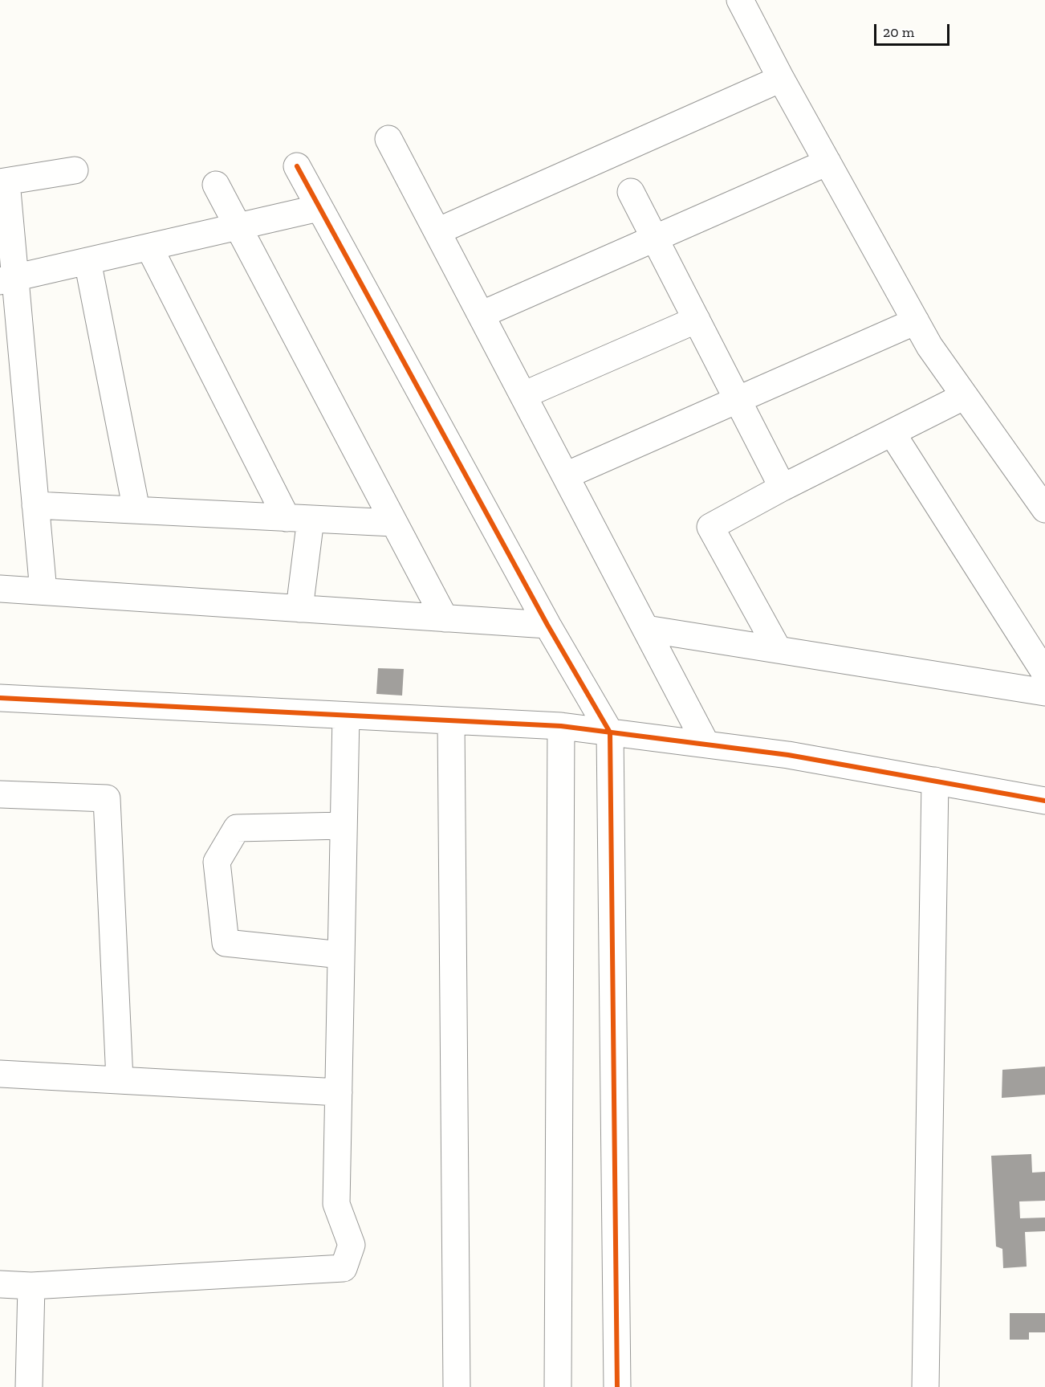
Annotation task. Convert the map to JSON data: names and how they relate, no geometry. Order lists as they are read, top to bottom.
{
  "scale_bar": "20 m"
}
